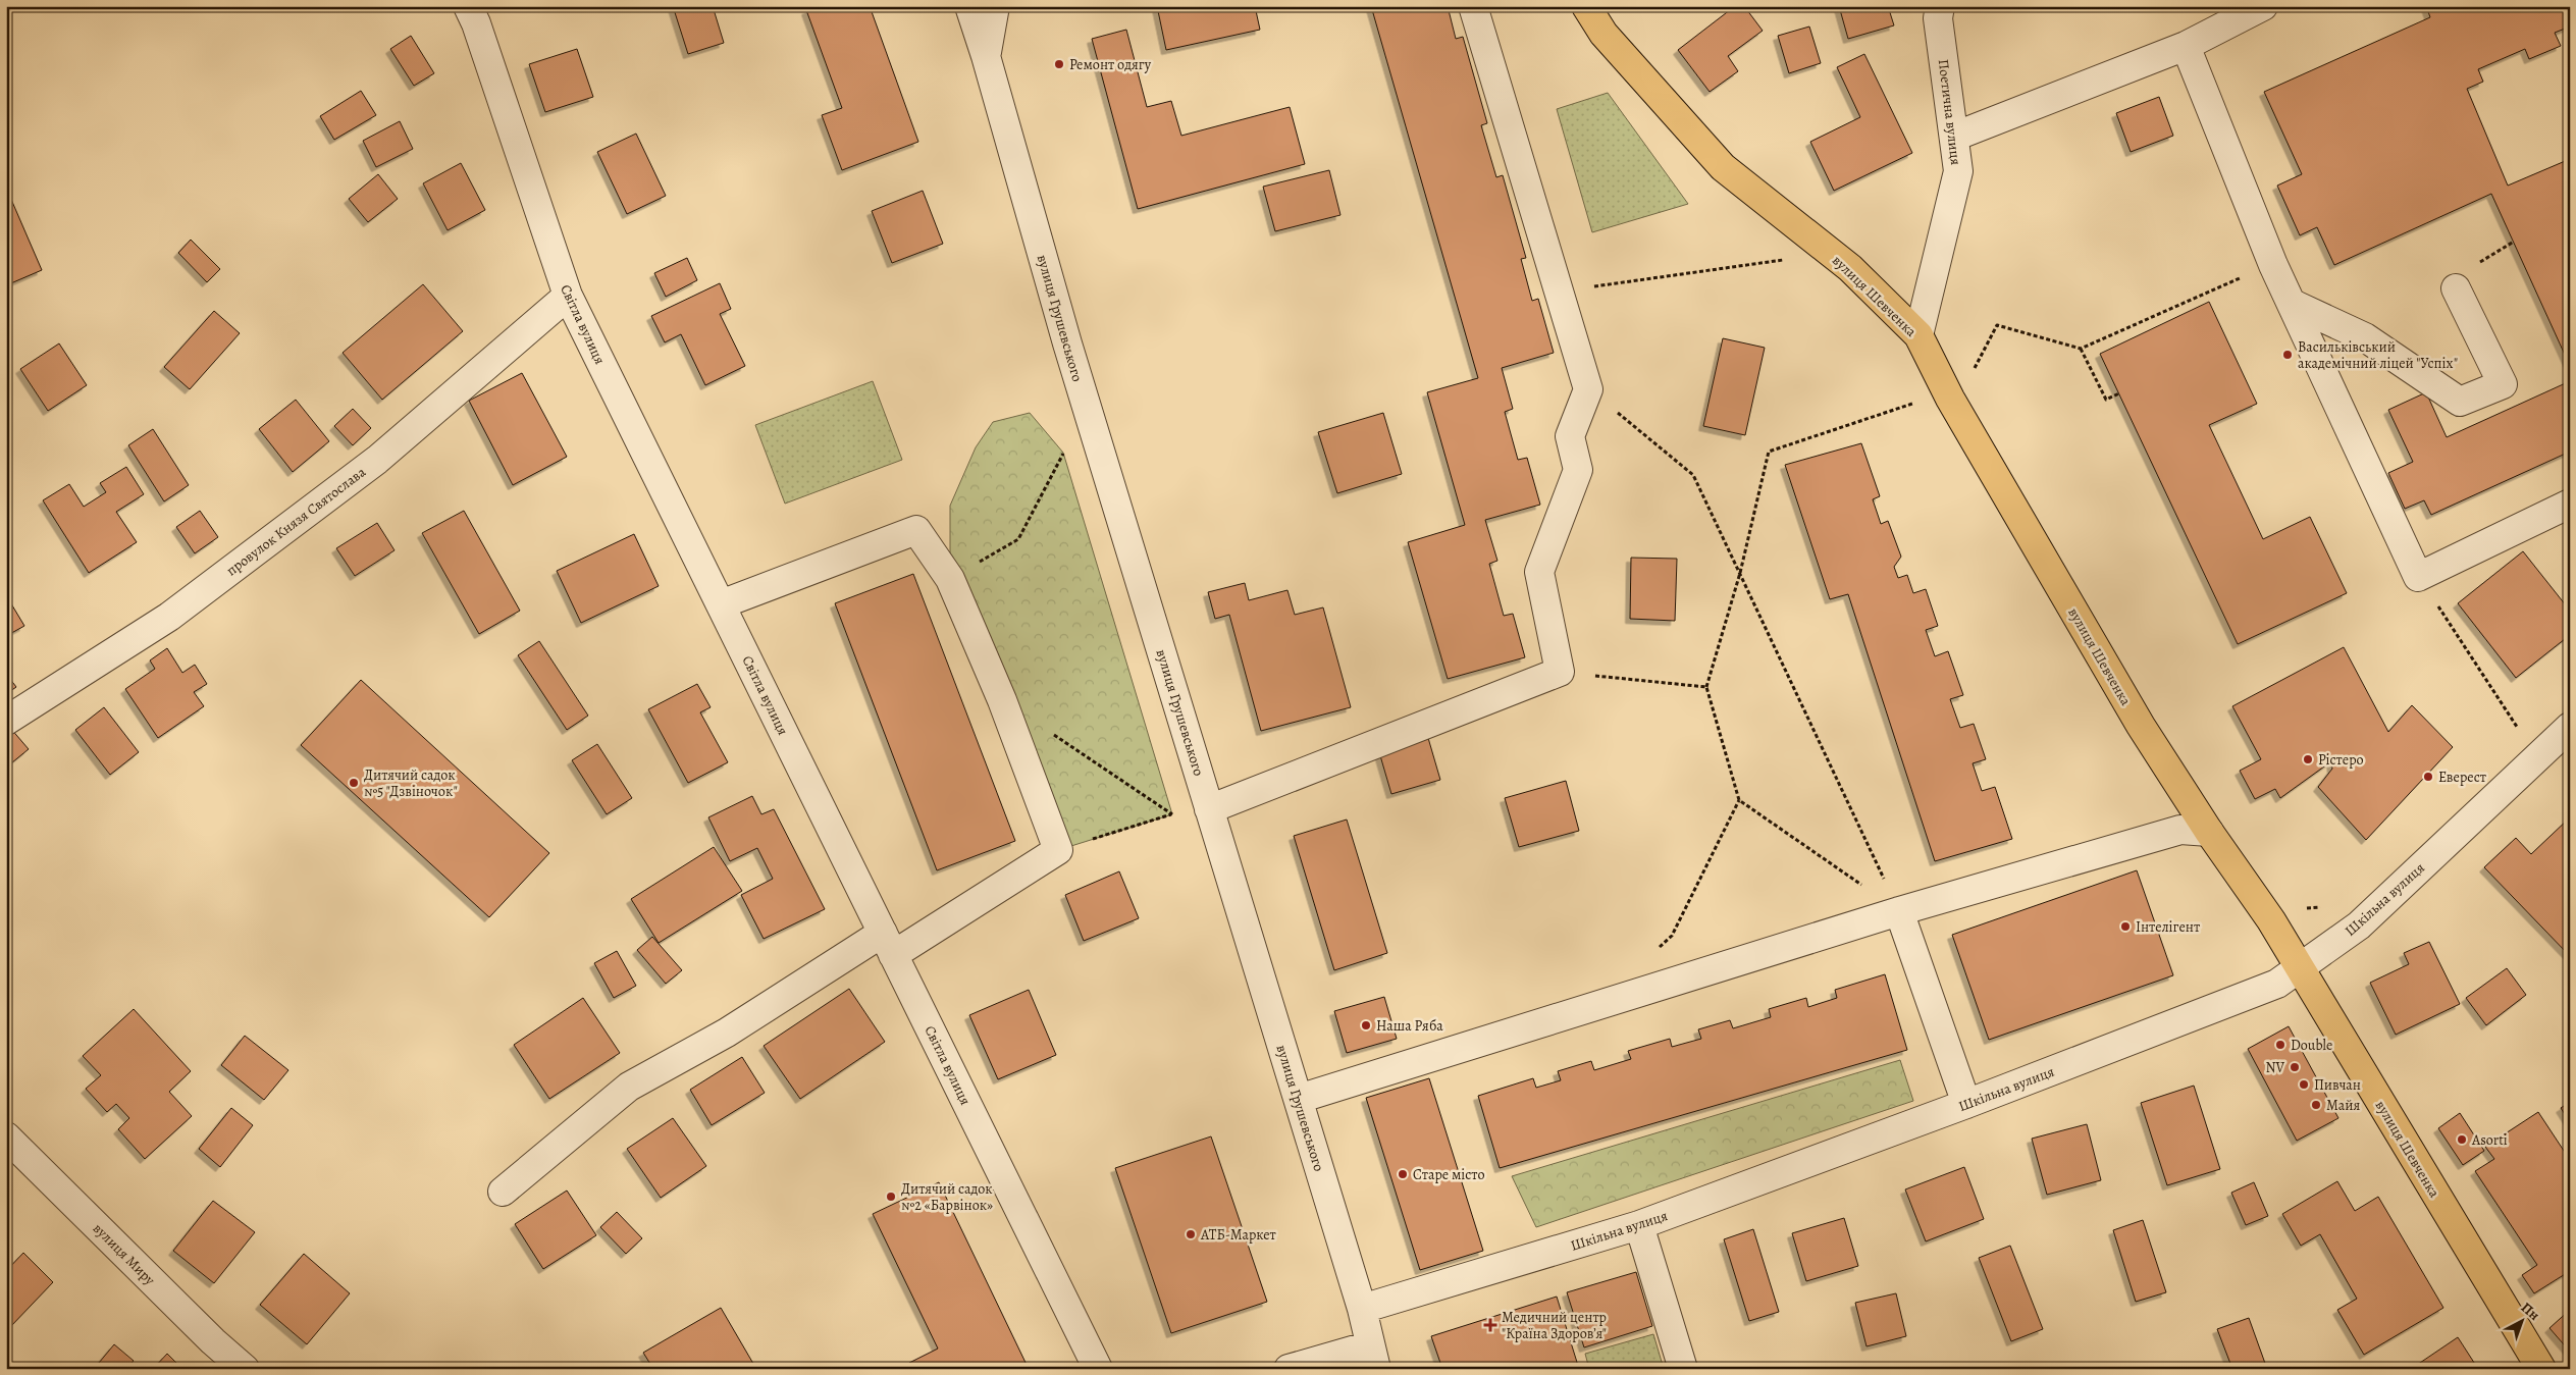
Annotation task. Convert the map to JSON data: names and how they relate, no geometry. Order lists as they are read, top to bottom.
{
  "streets": {
    "main road": ["вулиця Шевченка"],
    "street": [
      "Поетична вулиця",
      "вулиця Грушевського",
      "Світла вулиця",
      "провулок Князя Святослава",
      "Шкільна вулиця",
      "вулиця Миру"
    ]
  },
  "crossings": [
    ["Поетична вулиця", "вулиця Шевченка"],
    ["вулиця Шевченка", "Шкільна вулиця"],
    ["вулиця Грушевського", "Шкільна вулиця"],
    ["Світла вулиця", "провулок Князя Святослава"]
  ],
  "places": {
    "other": [
      "Ремонт одягу",
      "Васильківський академічний ліцей \"Успіх\"",
      "Рістеро",
      "Еверест",
      "Дитячий садок №5 \"Дзвіночок\"",
      "Інтелігент",
      "Наша Ряба",
      "Double",
      "NV",
      "Пивчан",
      "Майя",
      "Asorti",
      "Старе місто",
      "Дитячий садок №2 «Барвінок»",
      "АТБ-Маркет"
    ],
    "health": ["Медичний центр \"Країна Здоров’я\""]
  },
  "north": "top right"
}
